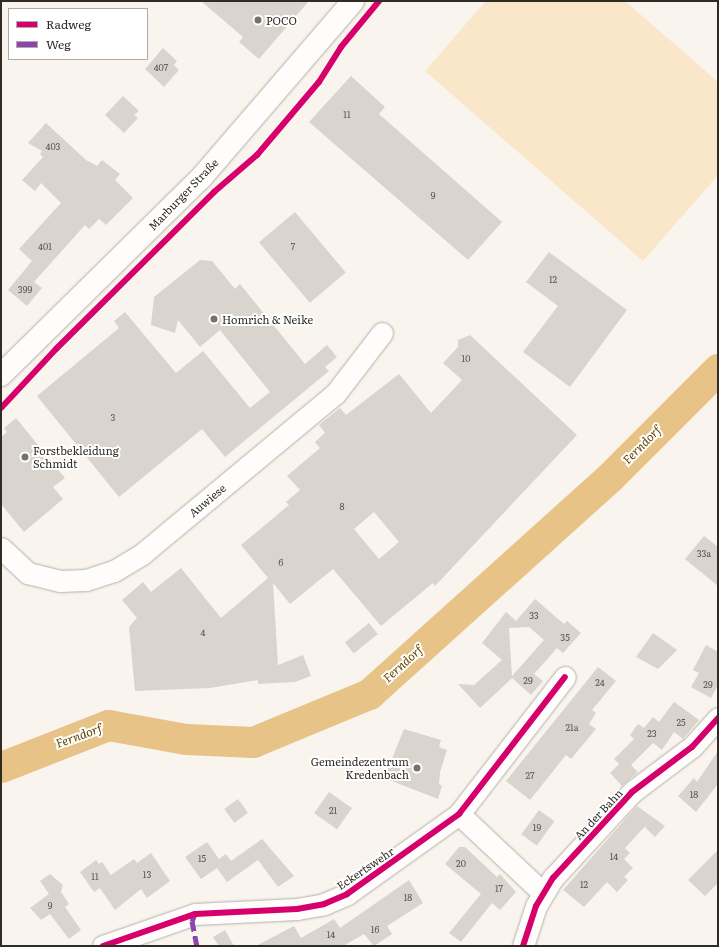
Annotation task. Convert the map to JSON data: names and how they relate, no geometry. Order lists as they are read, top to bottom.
{
  "streets": {
    "main road": ["Marburger Straße"],
    "street": ["Auwiese", "An der Bahn", "Eckertswehr"]
  },
  "water": ["Ferndorf"],
  "places": [
    "POCO",
    "Homrich & Neike",
    "Forstbekleidung Schmidt",
    "Gemeindezentrum Kredenbach"
  ],
  "house_numbers": [
    "407",
    "11",
    "403",
    "9",
    "401",
    "7",
    "12",
    "399",
    "10",
    "3",
    "8",
    "33a",
    "6",
    "33",
    "4",
    "35",
    "29",
    "24",
    "29",
    "25",
    "21a",
    "23",
    "27",
    "18",
    "21",
    "19",
    "14",
    "15",
    "20",
    "13",
    "11",
    "12",
    "17",
    "18",
    "9",
    "16",
    "14"
  ],
  "legend": ["Radweg", "Weg"]
}
